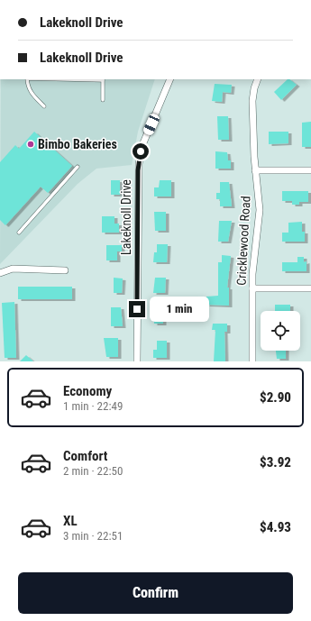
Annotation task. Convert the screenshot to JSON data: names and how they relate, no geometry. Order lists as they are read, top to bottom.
{
  "streets": {
    "street": ["Lakeknoll Drive", "Cricklewood Road"]
  },
  "places": ["Bimbo Bakeries"],
  "page": {
    "banner": ["Lakeknoll Drive", "Lakeknoll Drive"],
    "bubble": "1 min",
    "list": [
      {
        "name": "Economy",
        "note": "1 min · 22:49",
        "value": "$2.90"
      },
      {
        "name": "Comfort",
        "note": "2 min · 22:50",
        "value": "$3.92"
      },
      {
        "name": "XL",
        "note": "3 min · 22:51",
        "value": "$4.93"
      }
    ],
    "buttons": "Confirm"
  }
}
